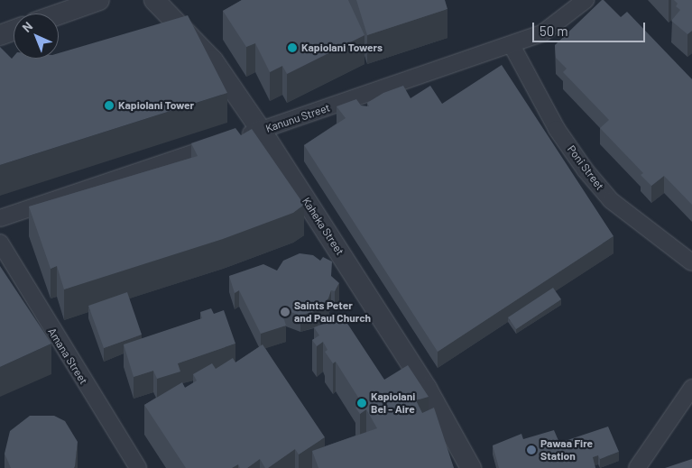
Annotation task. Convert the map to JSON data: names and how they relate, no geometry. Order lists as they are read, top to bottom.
{
  "streets": {
    "street": [
      "Kanunu Street",
      "Poni Street",
      "Kaheka Street",
      "Amana Street"
    ]
  },
  "crossings": [
    ["Kanunu Street", "Poni Street"],
    ["Kanunu Street", "Kaheka Street"]
  ],
  "places": [
    "Kapiolani Towers",
    "Kapiolani Tower",
    "Saints Peter and Paul Church",
    "Kapiolani Bel - Aire",
    "Pawaa Fire Station"
  ],
  "scale_bar": "50 m",
  "north": "top left"
}
